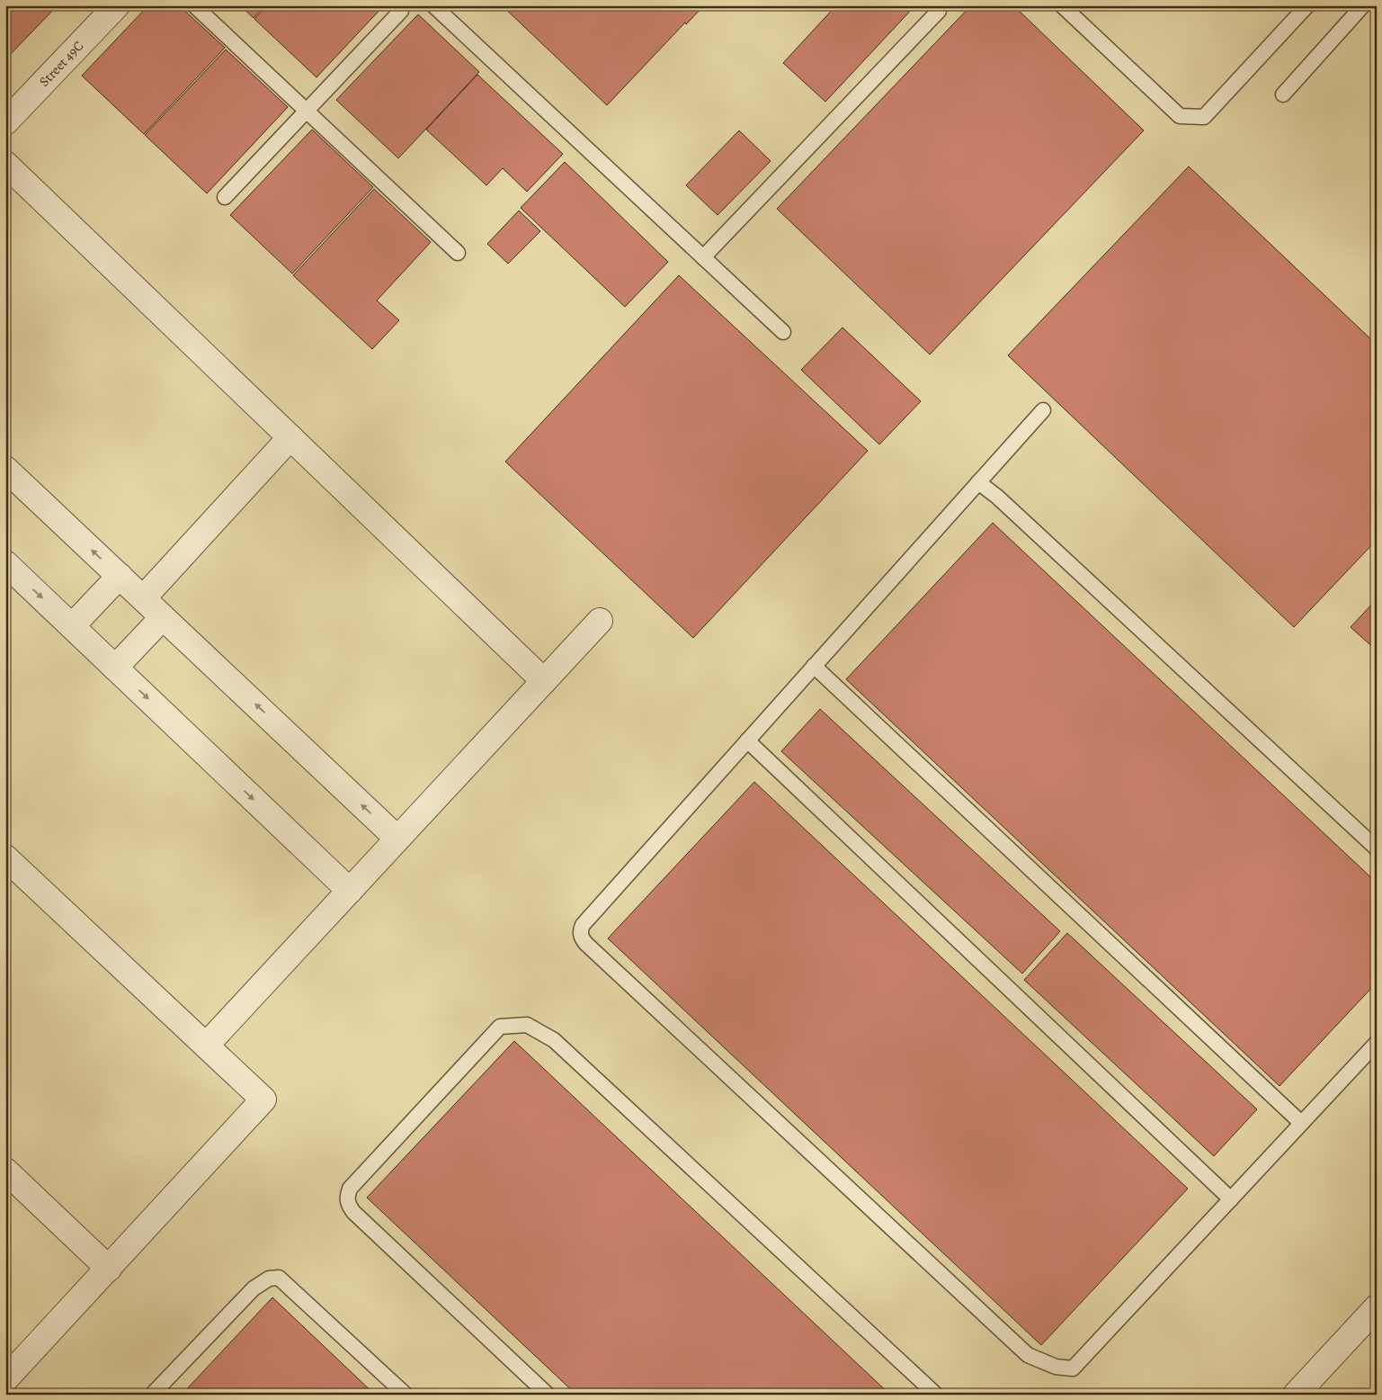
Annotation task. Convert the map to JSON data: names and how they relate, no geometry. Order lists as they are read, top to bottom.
{
  "streets": {
    "street": ["Street 49C"]
  }
}
